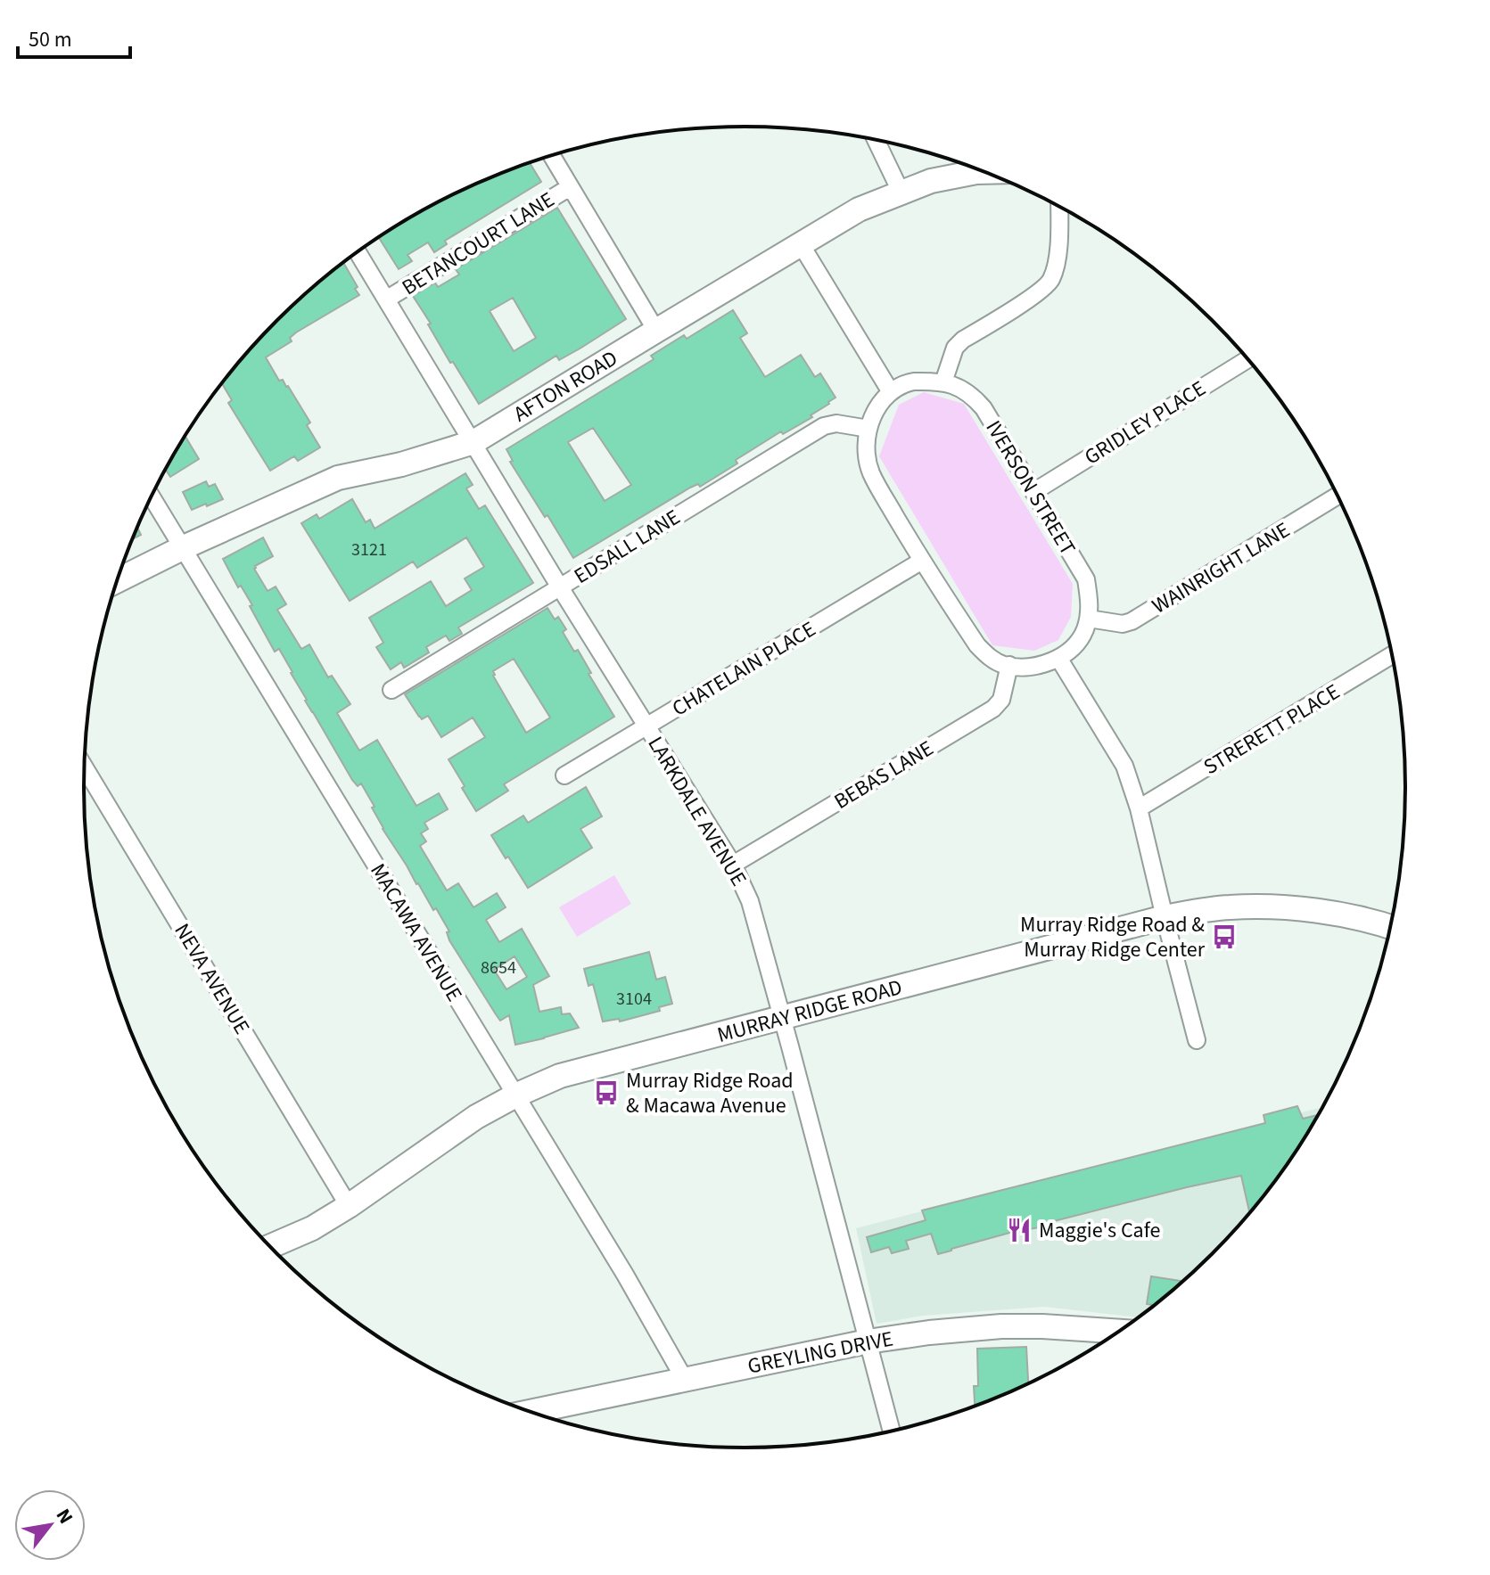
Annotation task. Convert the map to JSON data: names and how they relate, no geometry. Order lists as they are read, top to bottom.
{
  "streets": {
    "street": [
      "BETANCOURT LANE",
      "AFTON ROAD",
      "GRIDLEY PLACE",
      "IVERSON STREET",
      "EDSALL LANE",
      "WAINRIGHT LANE",
      "CHATELAIN PLACE",
      "STRERETT PLACE",
      "BEBAS LANE",
      "LARKDALE AVENUE",
      "MACAWA AVENUE",
      "NEVA AVENUE",
      "MURRAY RIDGE ROAD",
      "GREYLING DRIVE"
    ]
  },
  "crossings": [
    ["BETANCOURT LANE", "LARKDALE AVENUE"],
    ["AFTON ROAD", "LARKDALE AVENUE"],
    ["AFTON ROAD", "MACAWA AVENUE"],
    ["GRIDLEY PLACE", "IVERSON STREET"],
    ["IVERSON STREET", "WAINRIGHT LANE"],
    ["EDSALL LANE", "LARKDALE AVENUE"],
    ["CHATELAIN PLACE", "LARKDALE AVENUE"],
    ["BEBAS LANE", "LARKDALE AVENUE"],
    ["LARKDALE AVENUE", "MURRAY RIDGE ROAD"],
    ["LARKDALE AVENUE", "GREYLING DRIVE"],
    ["MACAWA AVENUE", "MURRAY RIDGE ROAD"],
    ["MACAWA AVENUE", "GREYLING DRIVE"],
    ["NEVA AVENUE", "MURRAY RIDGE ROAD"]
  ],
  "places": {
    "bus stop": ["Murray Ridge Road & Murray Ridge Center", "Murray Ridge Road & Macawa Avenue"],
    "restaurant": ["Maggie's Cafe"]
  },
  "house_numbers": ["3121", "8654", "3104"],
  "scale_bar": "50 m",
  "north": "top right"
}
